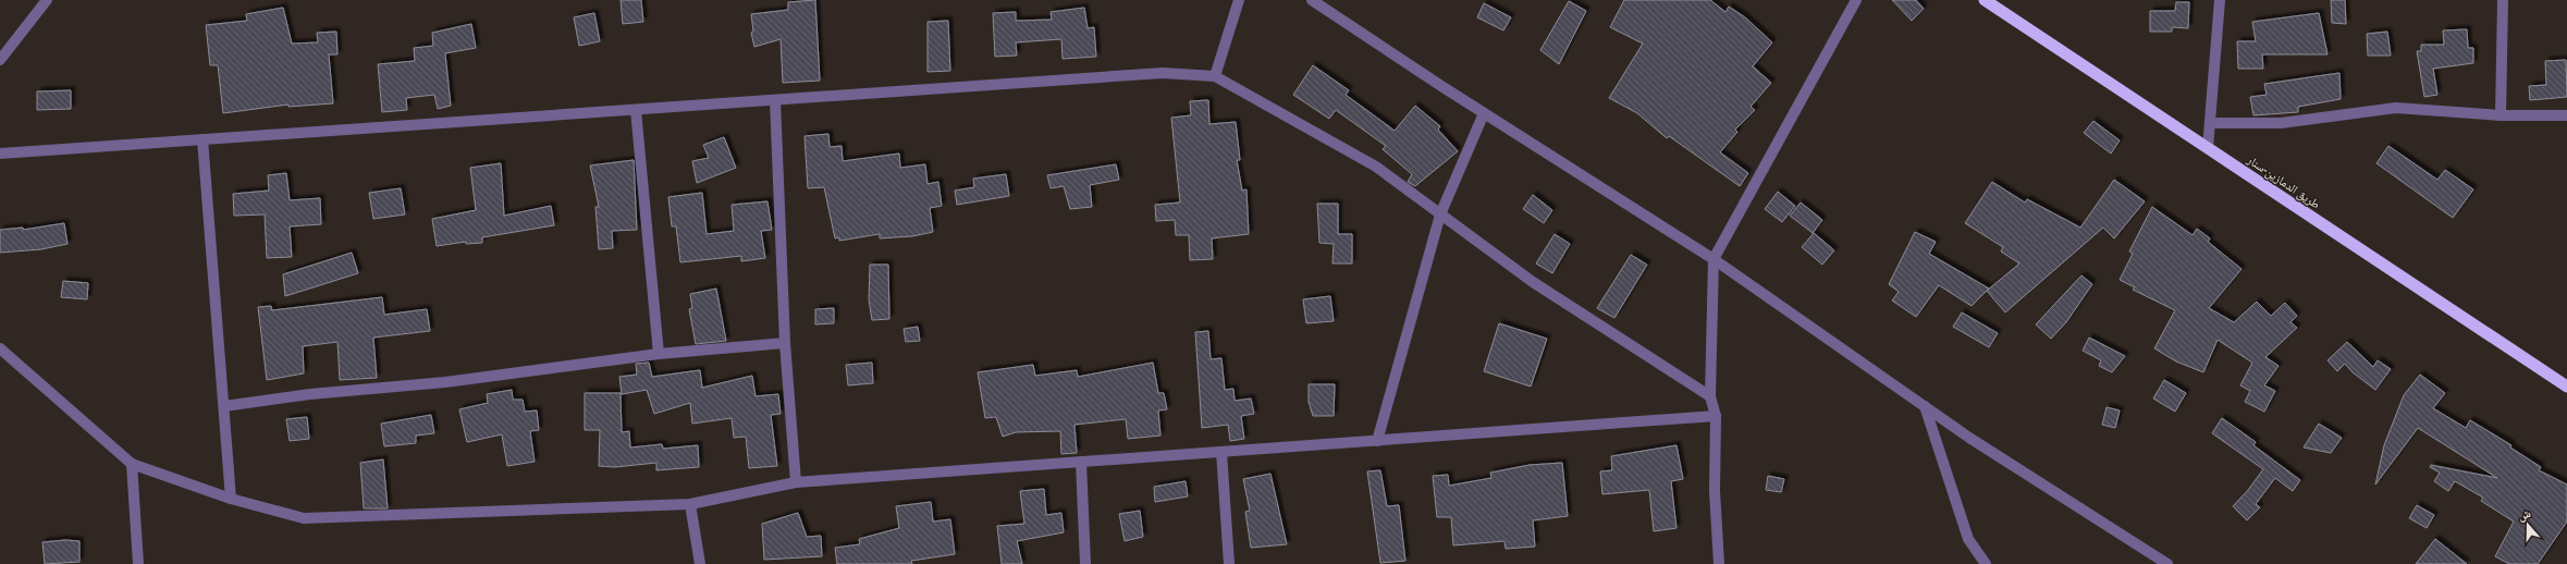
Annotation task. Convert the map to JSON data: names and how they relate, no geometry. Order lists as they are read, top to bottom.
{
  "streets": {
    "highway": ["طريق الدمازين-سنار"]
  },
  "north": "top"
}
